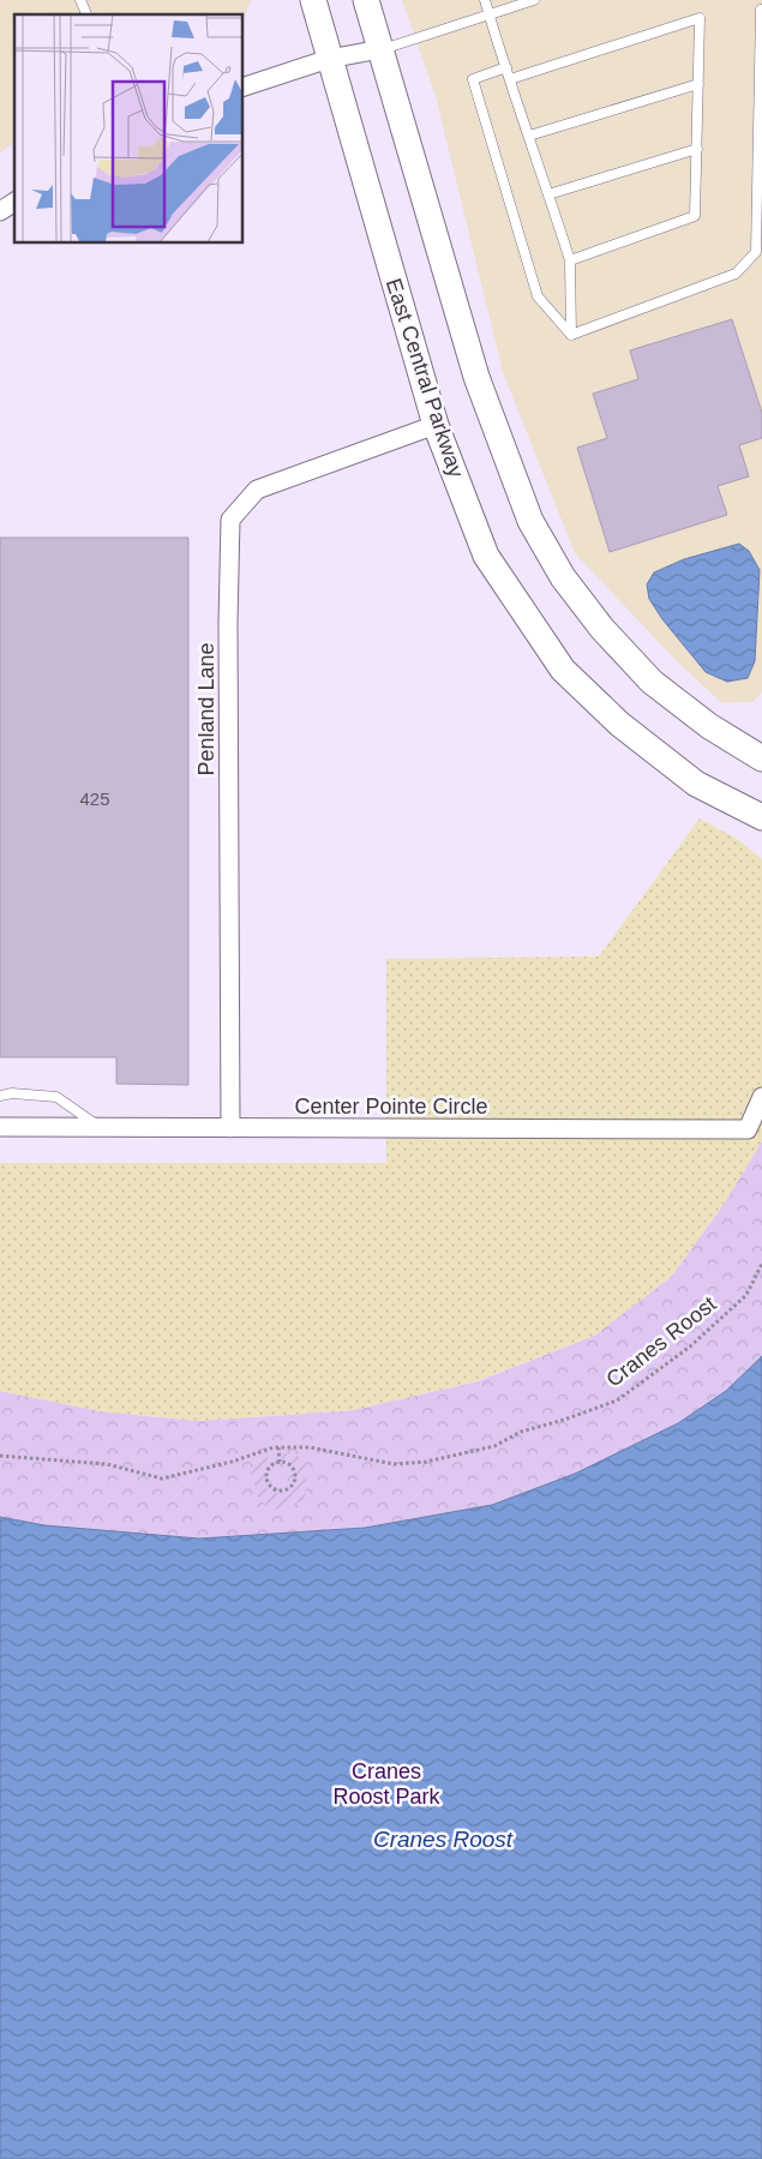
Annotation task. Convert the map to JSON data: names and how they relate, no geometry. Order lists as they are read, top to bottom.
{
  "streets": {
    "main road": ["East Central Parkway"],
    "street": ["Penland Lane", "Center Pointe Circle"],
    "path": ["Cranes Roost"]
  },
  "crossings": [
    ["East Central Parkway", "Penland Lane"],
    ["Penland Lane", "Center Pointe Circle"]
  ],
  "water": ["Cranes Roost"],
  "parks": ["Cranes Roost Park"],
  "house_numbers": ["425"]
}
